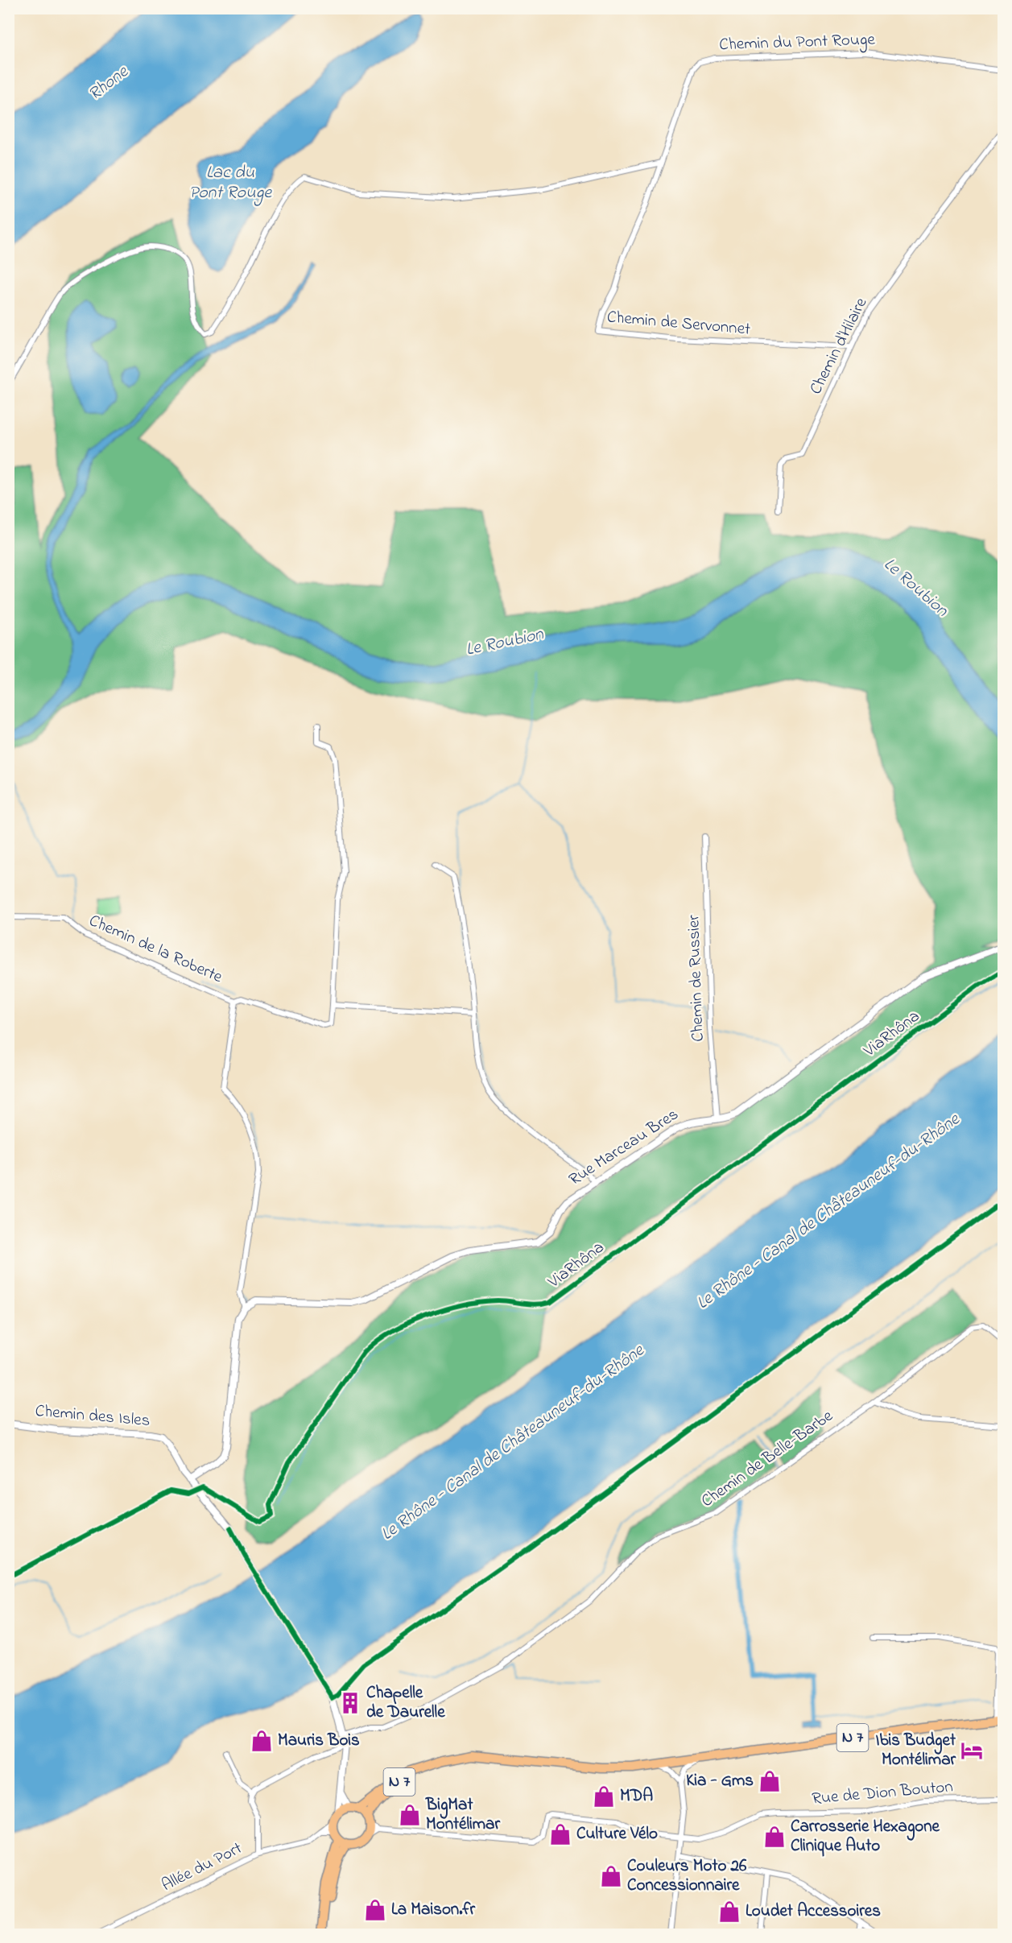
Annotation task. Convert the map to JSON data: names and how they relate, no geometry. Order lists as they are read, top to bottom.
{
  "streets": {
    "main road": ["N 7"],
    "street": [
      "Chemin du Pont Rouge",
      "Chemin de Servonnet",
      "Chemin d'Hilaire",
      "Chemin de la Roberte",
      "Chemin de Russier",
      "Rue Marceau Bres",
      "Chemin des Isles",
      "Chemin de Belle-Barbe",
      "Rue de Dion Bouton",
      "Allée du Port"
    ],
    "cycle path": ["ViaRhôna"]
  },
  "crossings": [
    ["Chemin du Pont Rouge", "Chemin de Servonnet"],
    ["Chemin de Servonnet", "Chemin d'Hilaire"],
    ["Chemin de Russier", "Rue Marceau Bres"],
    ["Chemin des Isles", "Chemin de Belle-Barbe"],
    ["Chemin des Isles", "N 7"],
    ["Chemin des Isles", "Allée du Port"],
    ["N 7", "Allée du Port"]
  ],
  "water": [
    "Rhone",
    "Lac du Pont Rouge",
    "Le Roubion",
    "Le Rhône - Canal de Châteauneuf-du-Rhône"
  ],
  "places": {
    "building": ["Chapelle de Daurelle"],
    "shop": [
      "Mauris Bois",
      "Kia - Gms",
      "MDA",
      "BigMat Montélimar",
      "Culture Vélo",
      "Carrosserie Hexagone Clinique Auto",
      "Couleurs Moto 26 Concessionnaire",
      "La Maison.fr",
      "Loudet Accessoires"
    ],
    "hotel": ["Ibis Budget Montélimar"]
  }
}
